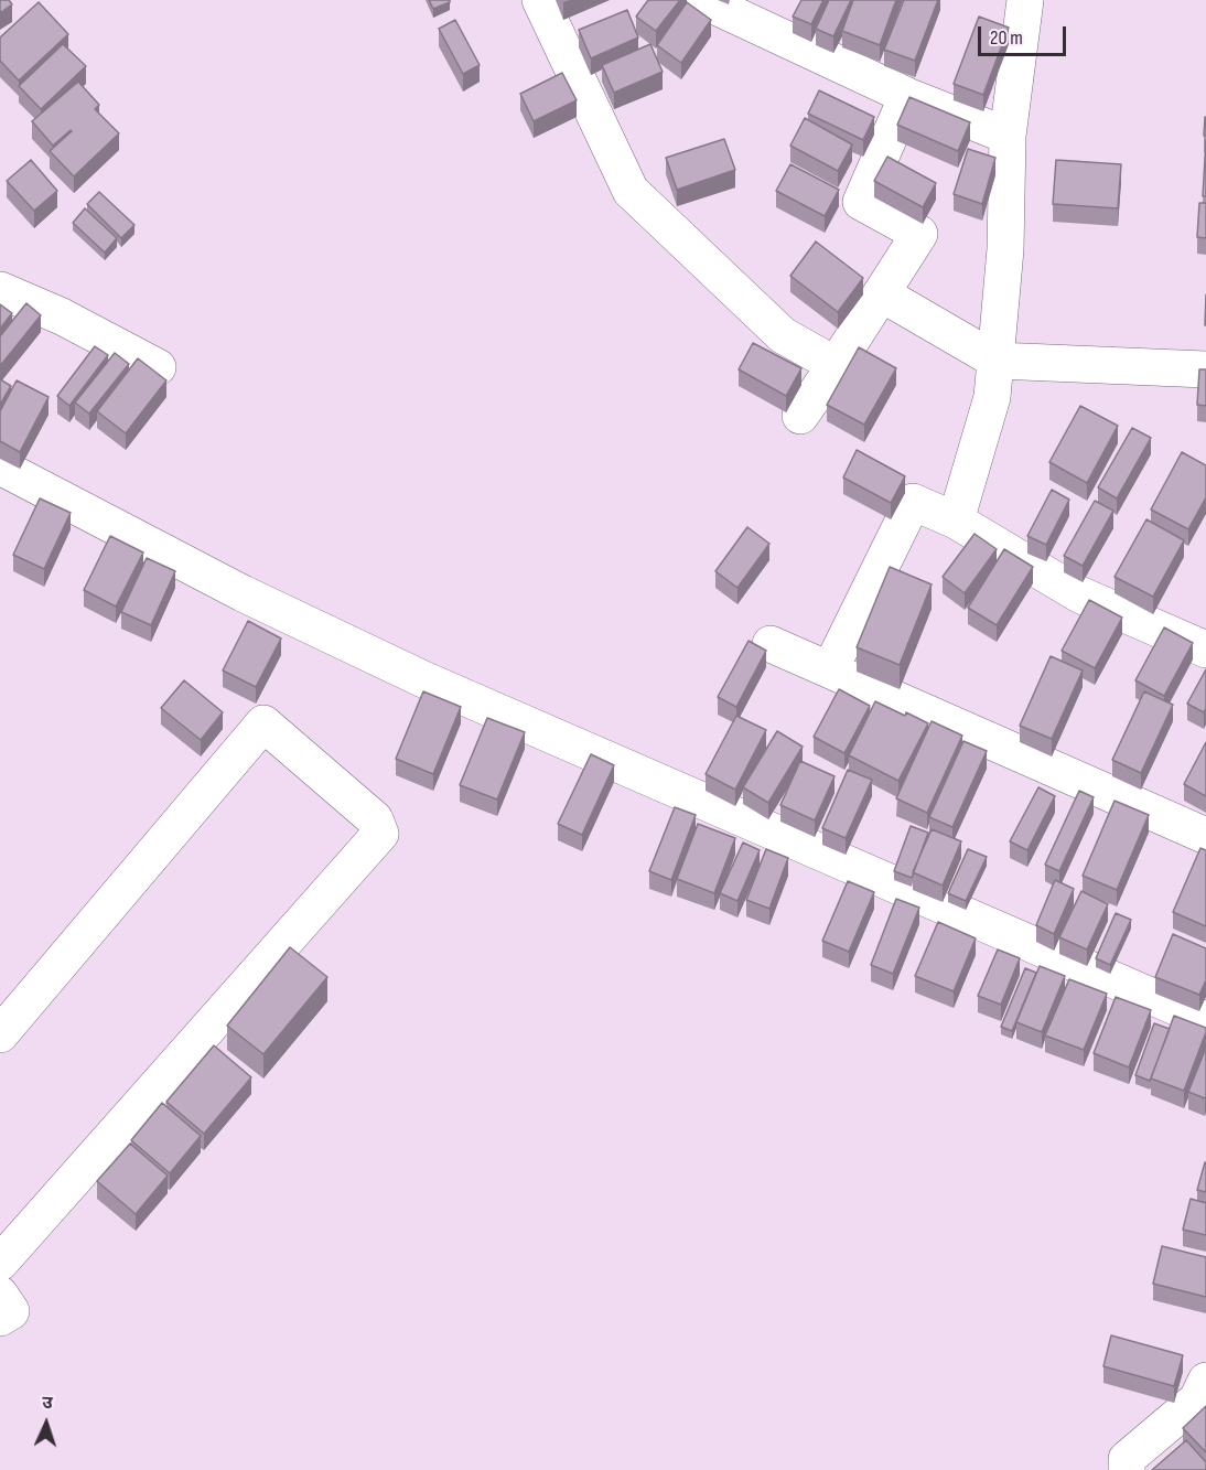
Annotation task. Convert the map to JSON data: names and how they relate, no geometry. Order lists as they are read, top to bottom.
{
  "scale_bar": "20 m",
  "north": "top"
}
